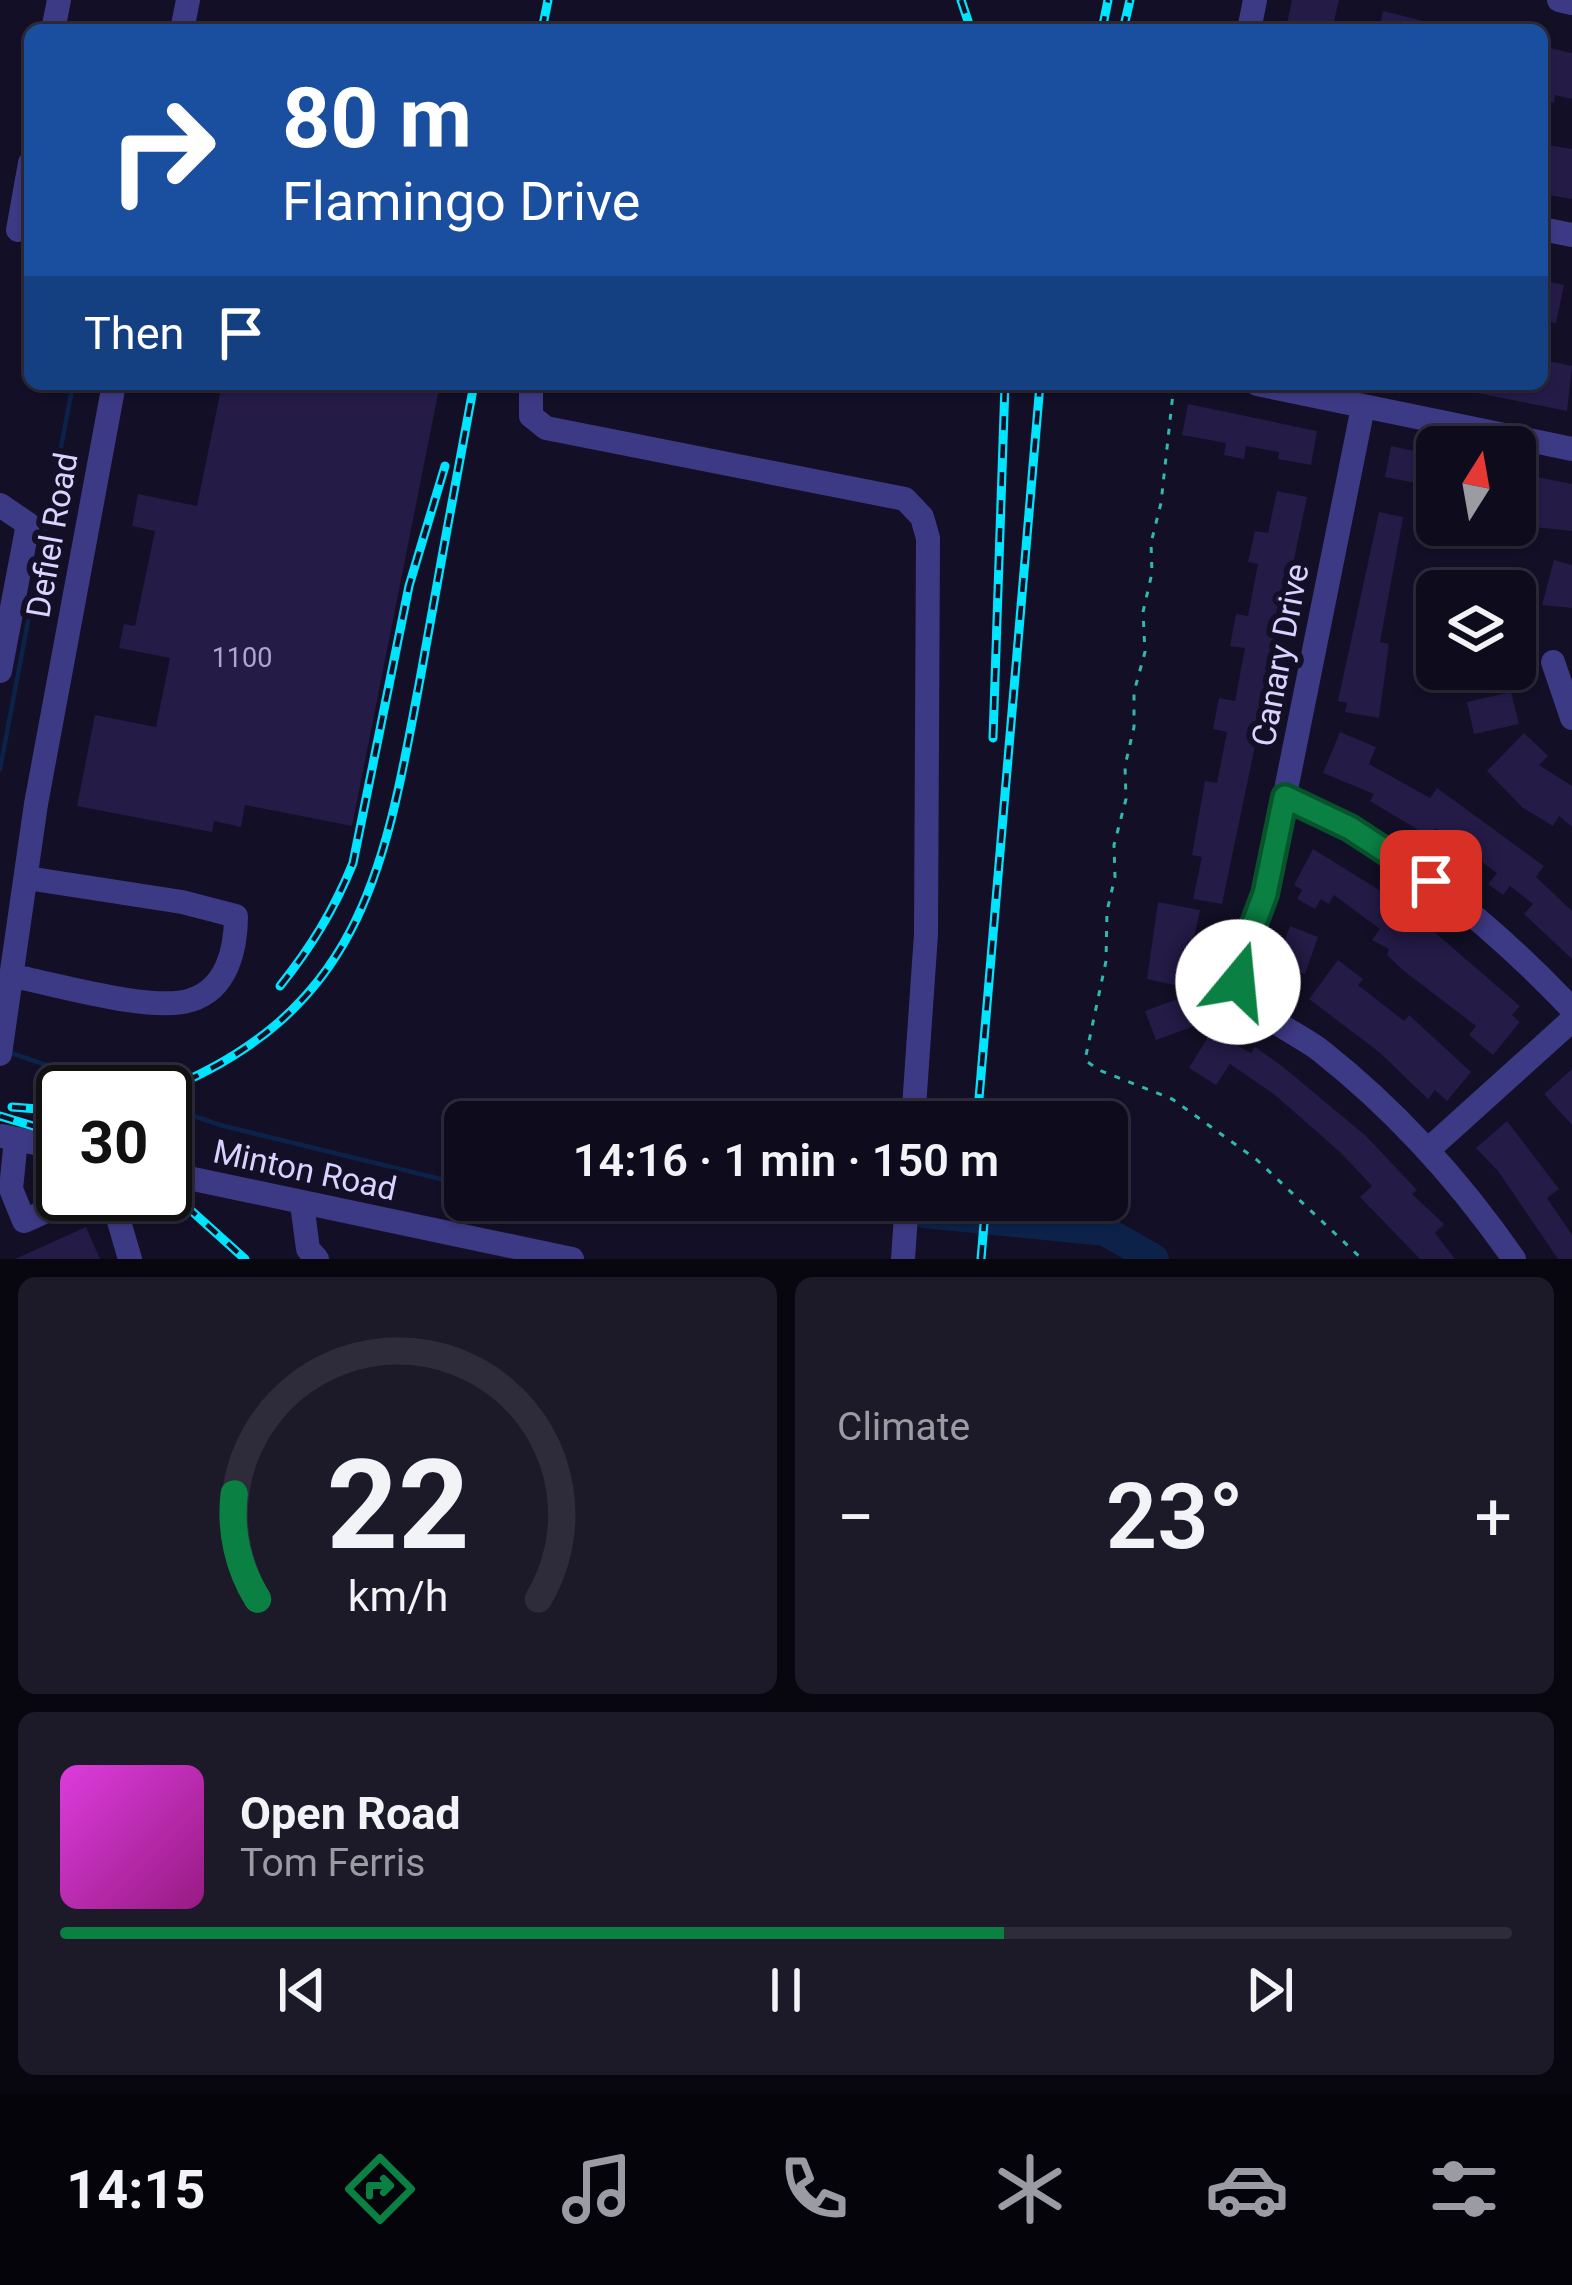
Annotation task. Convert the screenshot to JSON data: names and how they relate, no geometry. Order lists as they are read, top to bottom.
{
  "streets": {
    "street": ["Defiel Road", "Canary Drive", "Minton Road"]
  },
  "house_numbers": ["1100"],
  "north": "top",
  "page": {
    "turn": ["80 m", "Flamingo Drive"],
    "then": "Then",
    "limit": "30",
    "trip": "14:16 · 1 min · 150 m",
    "tile": "Climate",
    "heat": ["−", "23°", "+"],
    "song": ["Open Road", "Tom Ferris"],
    "tabs": "14:15",
    "gauge": ["22", "km/h"]
  }
}
